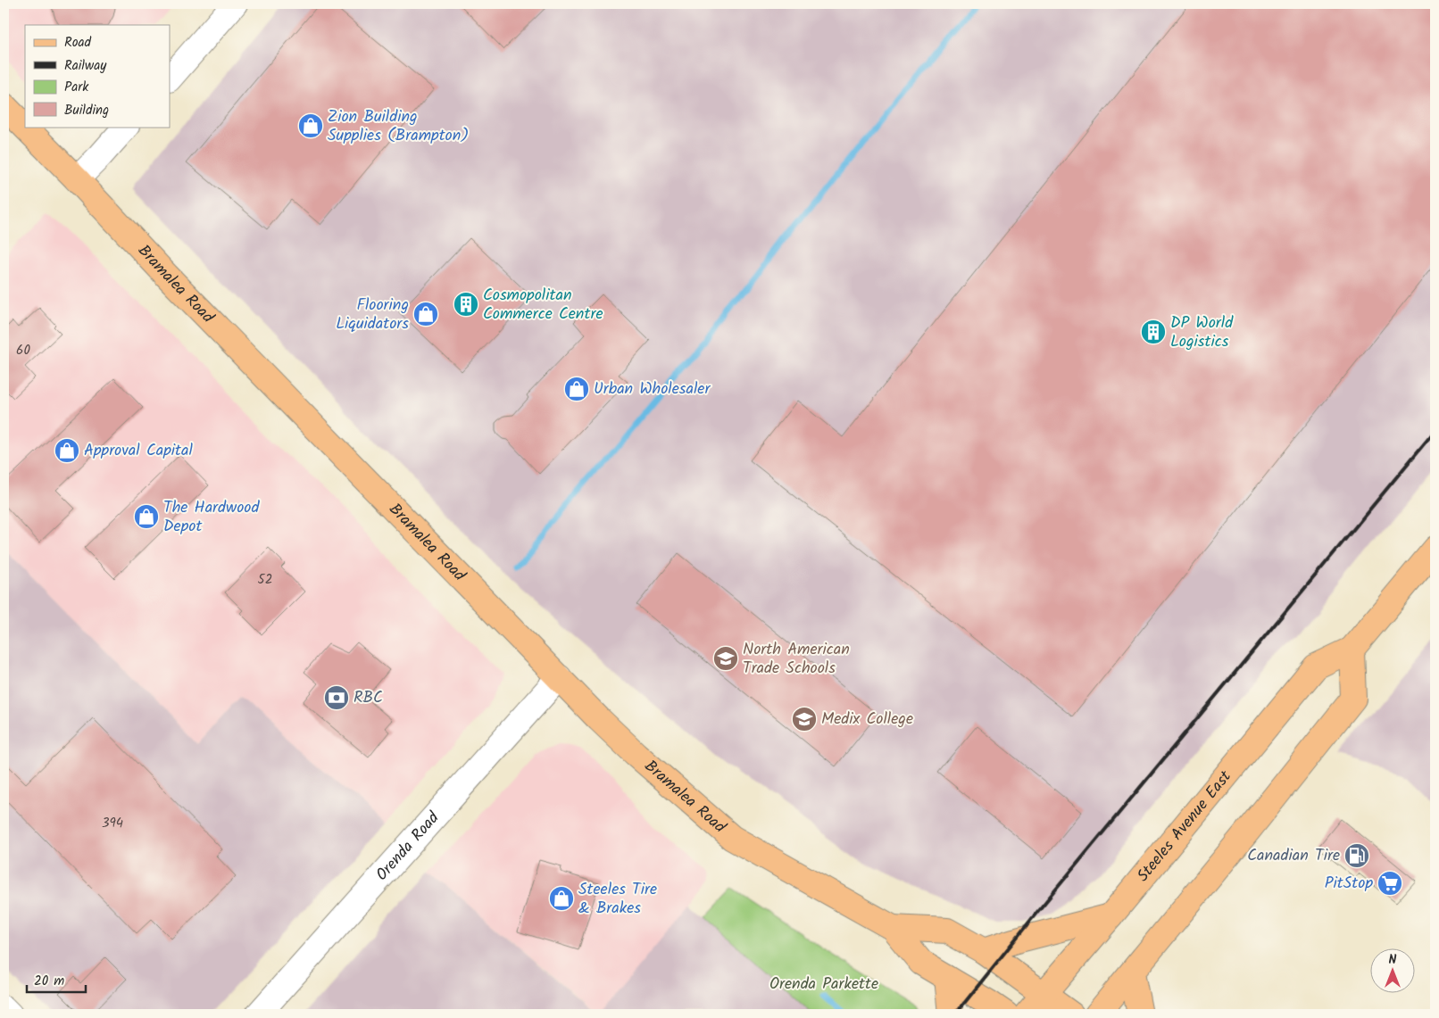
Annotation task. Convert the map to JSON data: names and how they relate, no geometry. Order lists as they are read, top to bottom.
{
  "streets": {
    "main road": ["Bramalea Road", "Steeles Avenue East"],
    "street": ["Orenda Road"]
  },
  "crossings": [
    ["Bramalea Road", "Steeles Avenue East"],
    ["Bramalea Road", "Orenda Road"]
  ],
  "parks": ["Orenda Parkette"],
  "places": {
    "shop": [
      "Zion Building Supplies (Brampton)",
      "Flooring Liquidators",
      "Urban Wholesaler",
      "Approval Capital",
      "The Hardwood Depot",
      "Steeles Tire & Brakes"
    ],
    "building": ["Cosmopolitan Commerce Centre", "DP World Logistics"],
    "school or university": ["North American Trade Schools", "Medix College"],
    "bank": ["RBC"],
    "fuel station": ["Canadian Tire"],
    "supermarket": ["PitStop"]
  },
  "house_numbers": ["60", "52", "394"],
  "legend": [
    "Road",
    "Railway",
    "Park",
    "Building"
  ],
  "scale_bar": "20 m",
  "north": "top"
}
